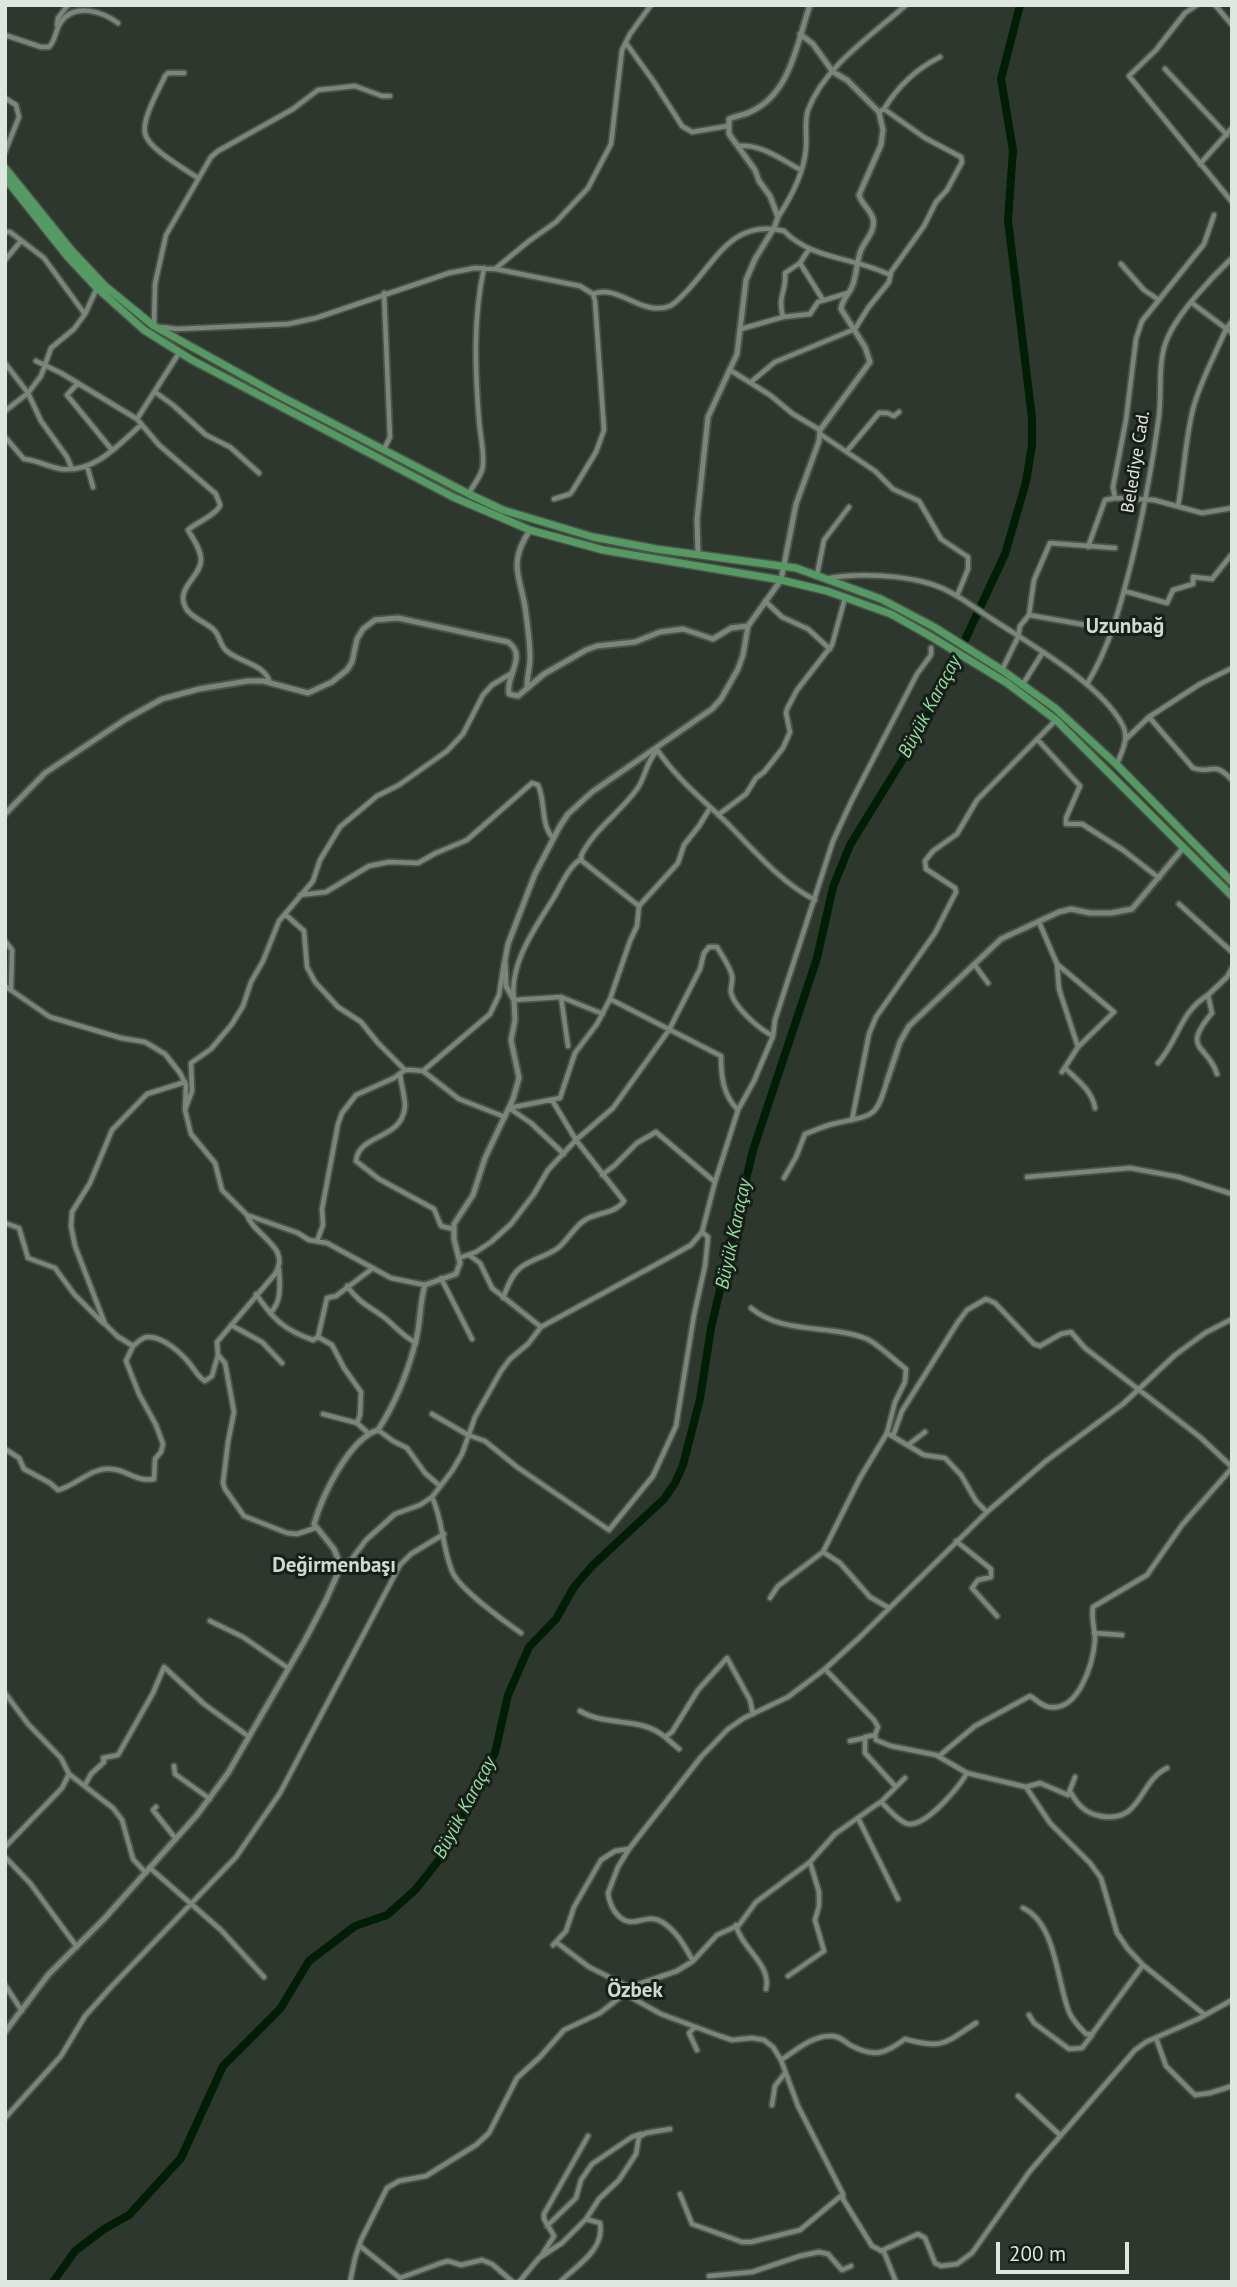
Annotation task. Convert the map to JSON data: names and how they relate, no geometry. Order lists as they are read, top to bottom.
{
  "streets": {
    "street": ["Belediye Cad."]
  },
  "districts": ["Uzunbağ", "Değirmenbaşı", "Özbek"],
  "water": ["Büyük Karaçay"],
  "scale_bar": "200 m"
}
